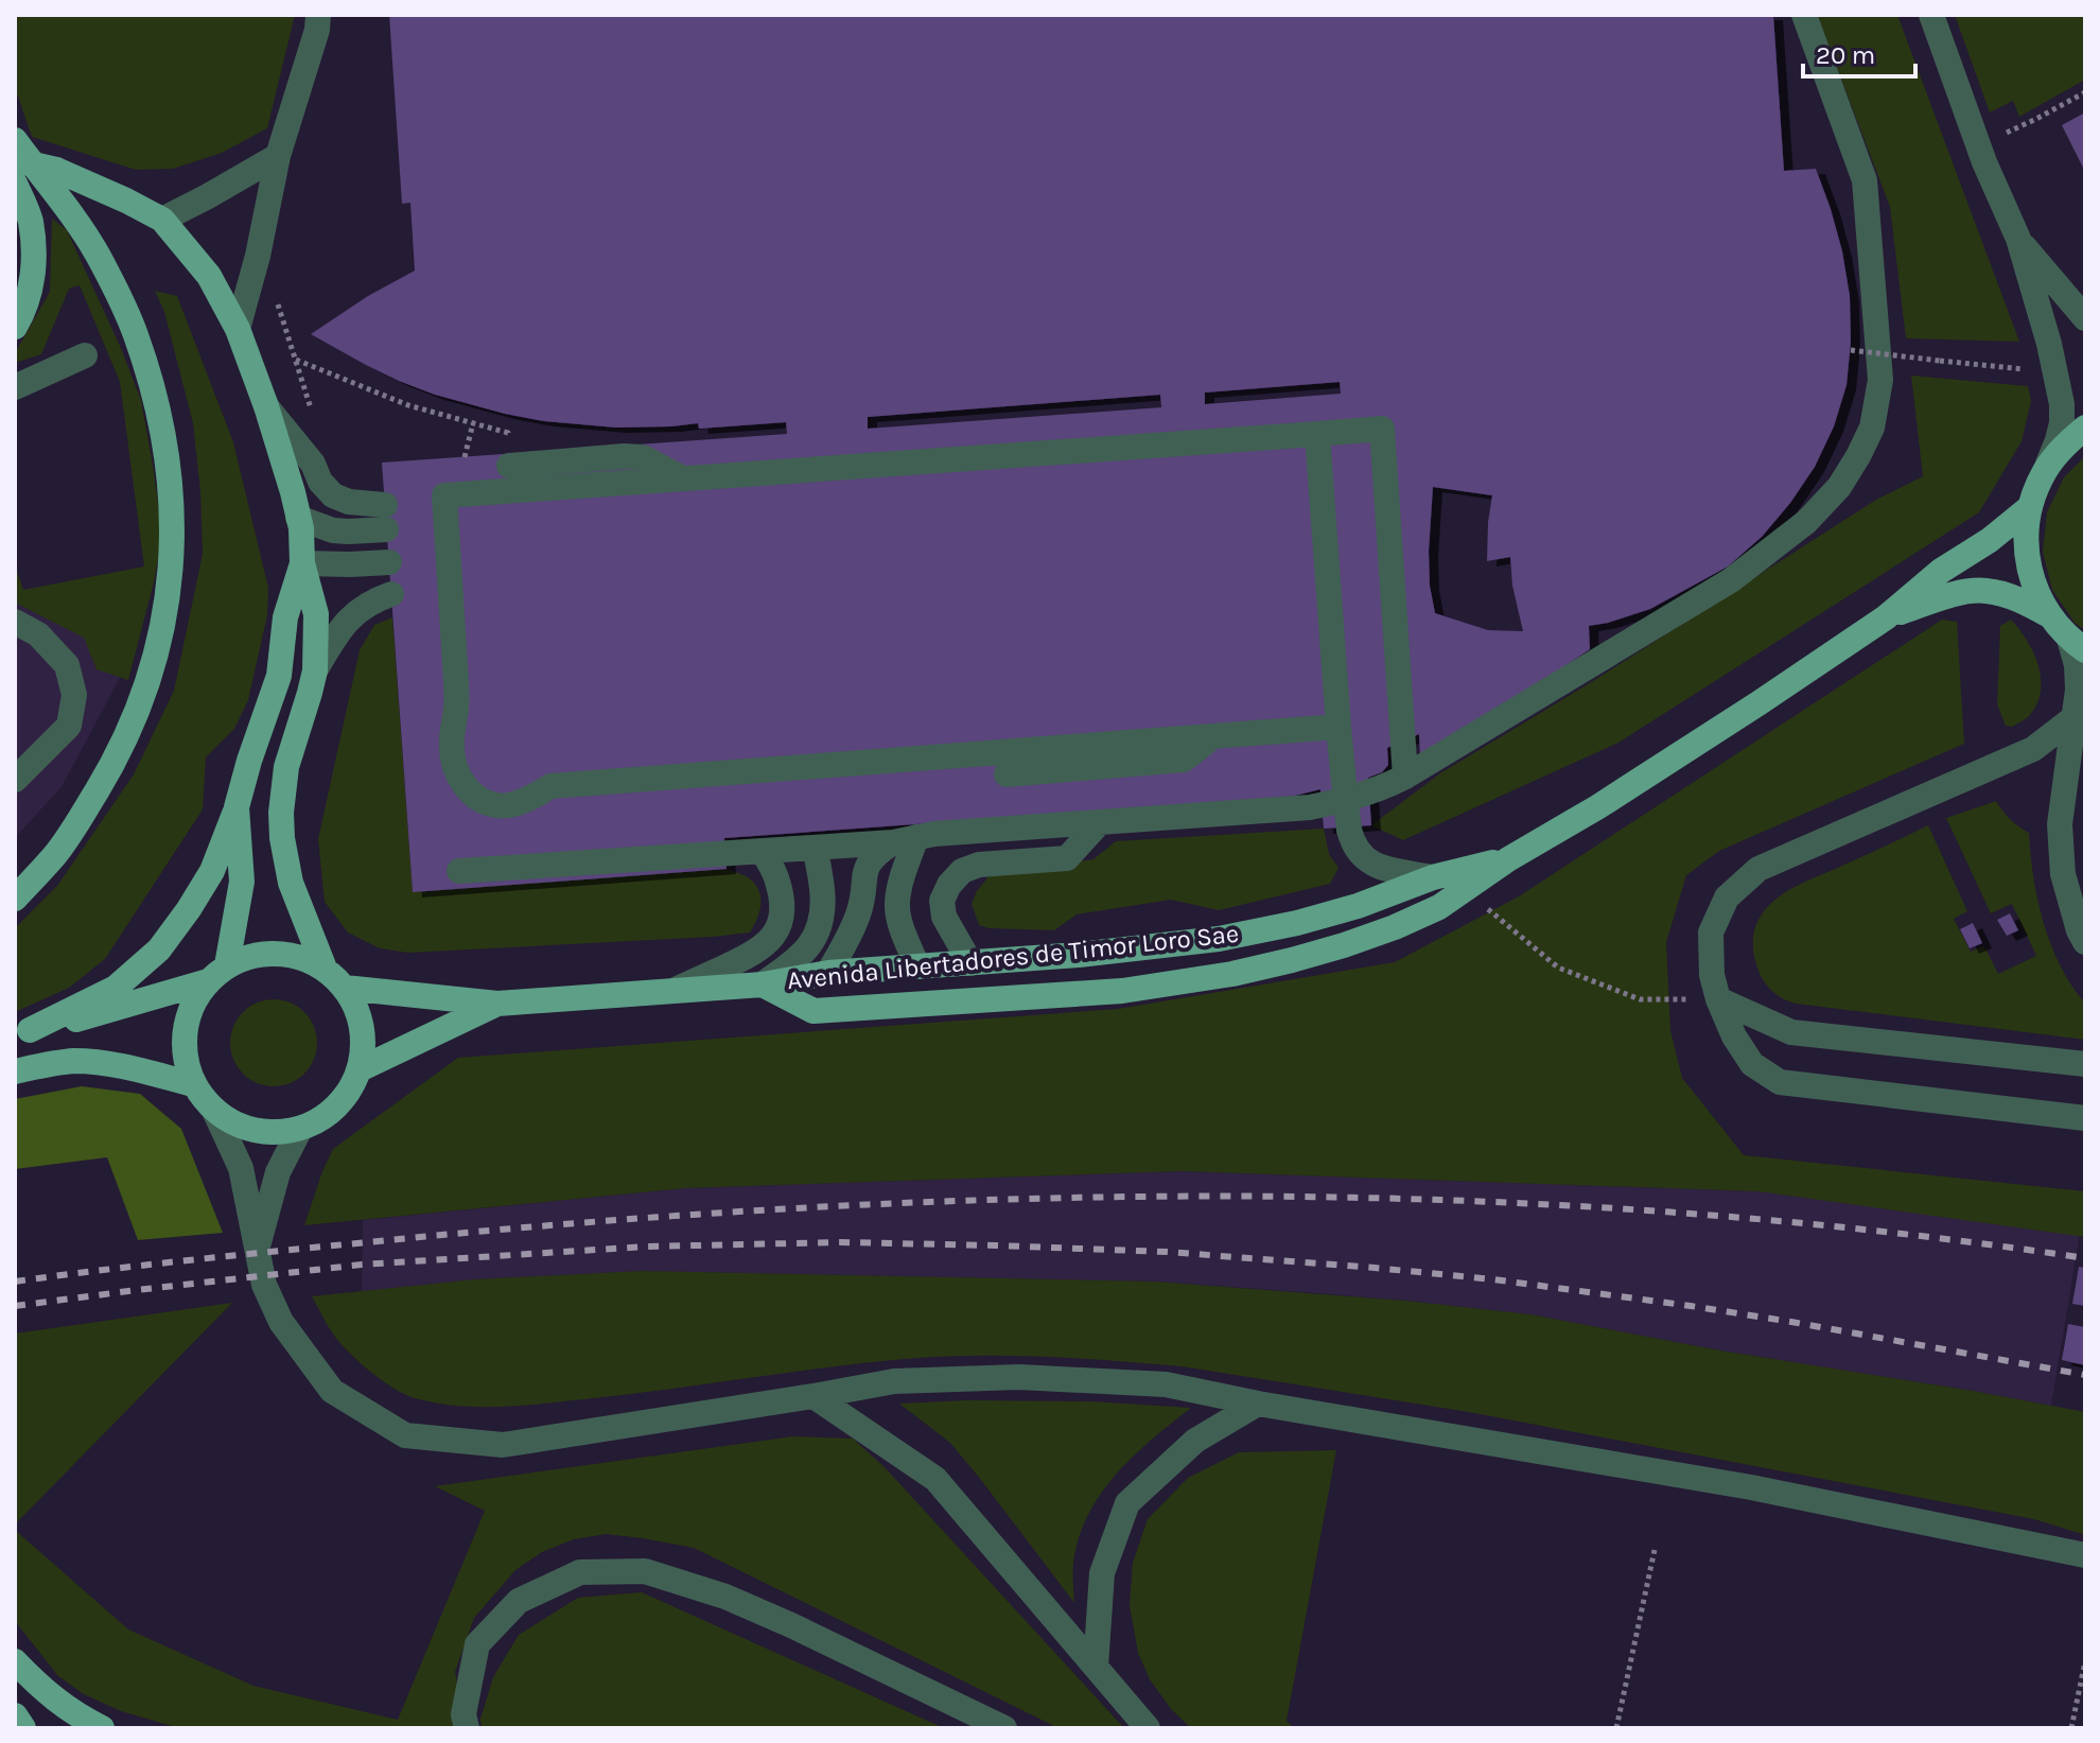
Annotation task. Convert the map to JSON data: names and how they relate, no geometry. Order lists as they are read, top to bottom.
{
  "streets": {
    "main road": ["Avenida Libertadores de Timor Loro Sae"]
  },
  "scale_bar": "20 m"
}
